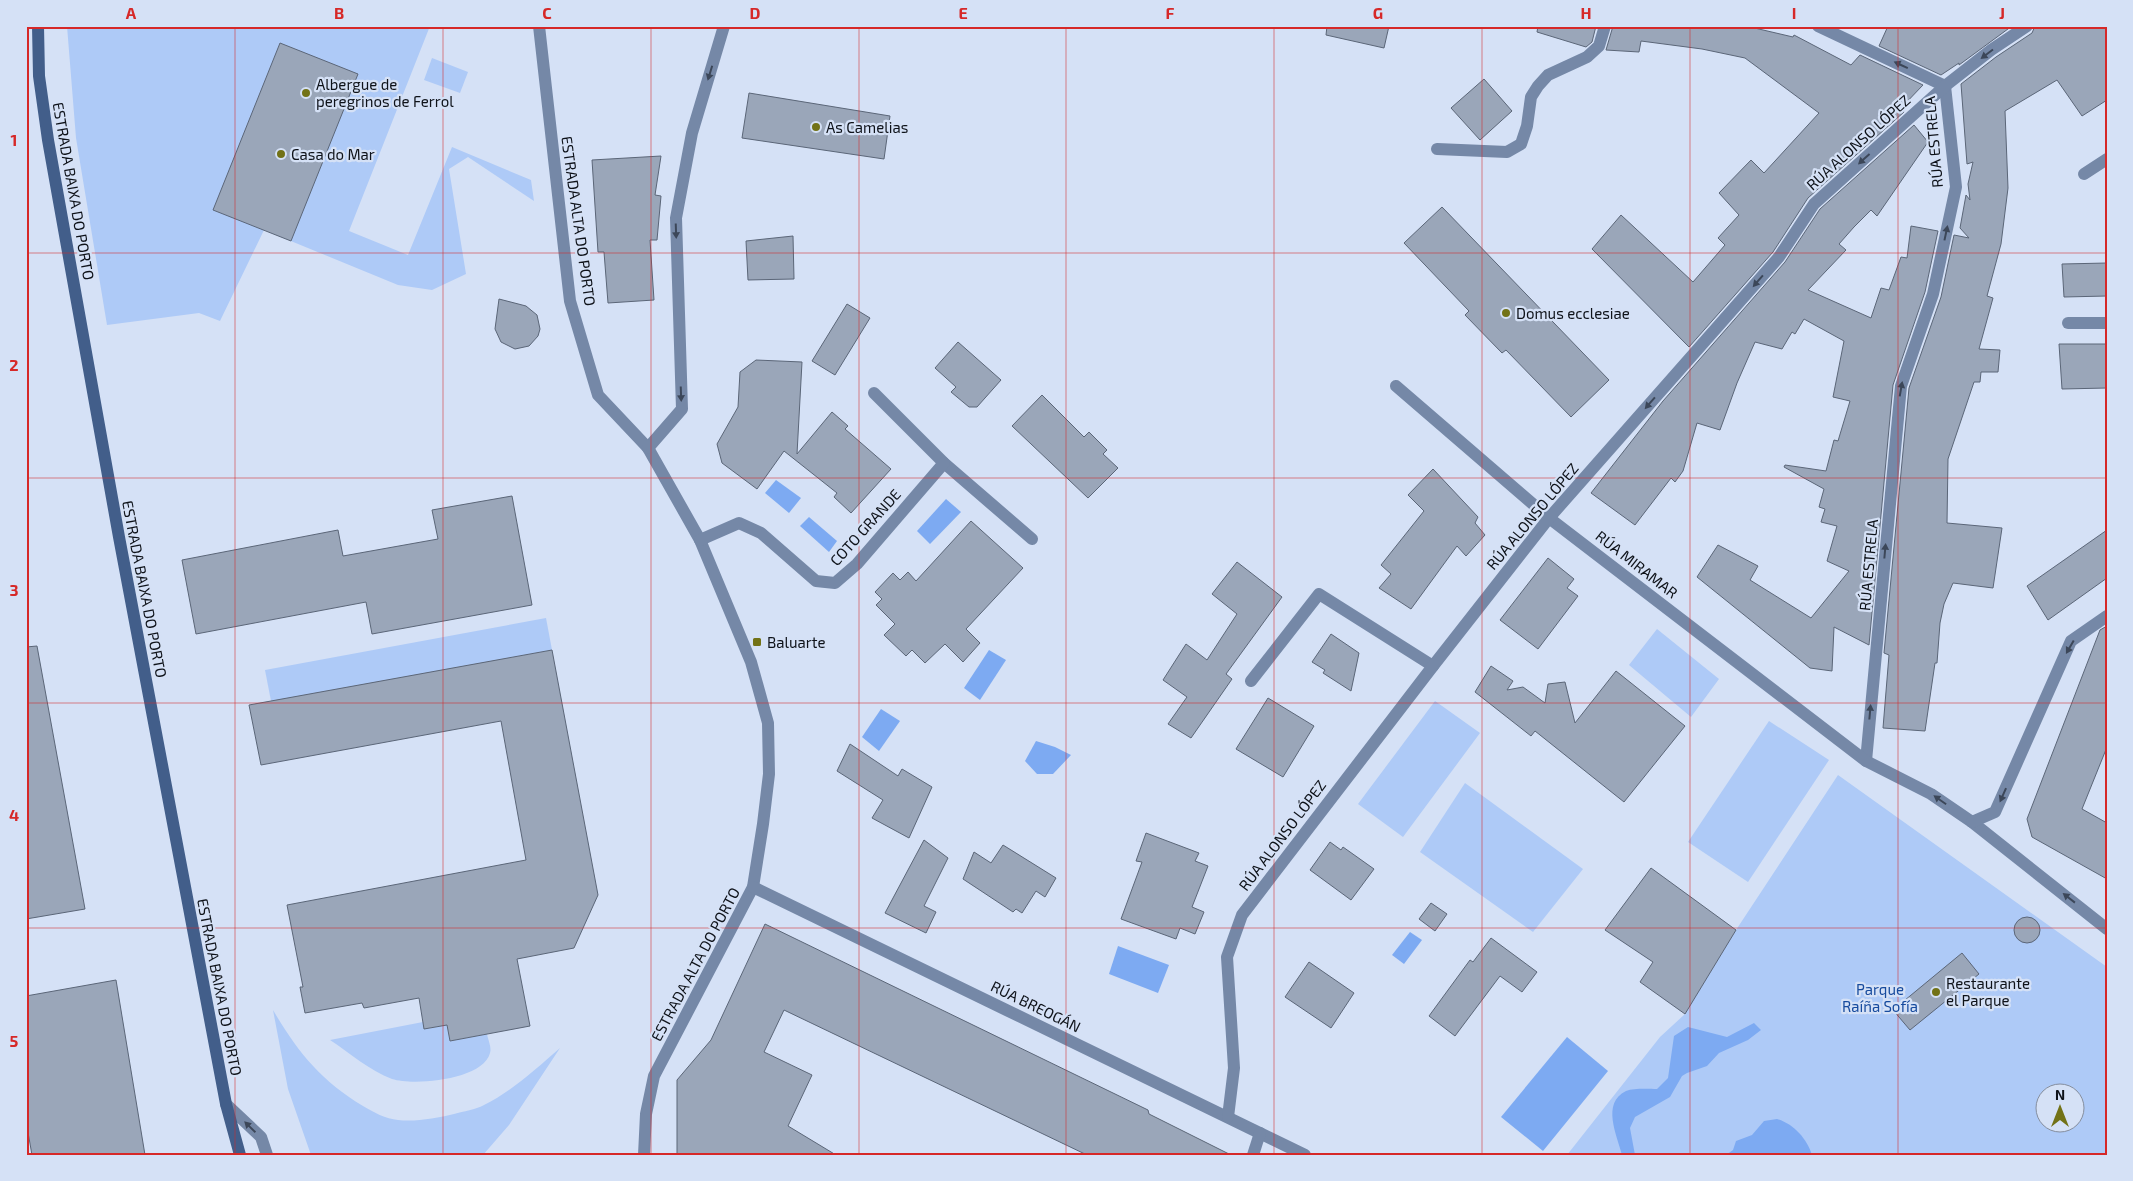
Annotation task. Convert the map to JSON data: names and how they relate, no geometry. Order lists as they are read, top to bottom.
{
  "streets": {
    "main road": ["ESTRADA BAIXA DO PORTO"],
    "street": [
      "RÚA ALONSO LÓPEZ",
      "RÚA ESTRELA",
      "ESTRADA ALTA DO PORTO",
      "COTO GRANDE",
      "RÚA MIRAMAR",
      "RÚA BREOGÁN"
    ]
  },
  "crossings": [
    ["RÚA ALONSO LÓPEZ", "RÚA ESTRELA"],
    ["RÚA ALONSO LÓPEZ", "RÚA MIRAMAR"],
    ["RÚA ALONSO LÓPEZ", "RÚA BREOGÁN"],
    ["RÚA ESTRELA", "RÚA MIRAMAR"],
    ["ESTRADA ALTA DO PORTO", "COTO GRANDE"],
    ["ESTRADA ALTA DO PORTO", "RÚA BREOGÁN"]
  ],
  "one_way": ["RÚA ALONSO LÓPEZ", "RÚA ESTRELA"],
  "parks": ["Parque Raíña Sofía"],
  "places": {
    "other": [
      "Albergue de peregrinos de Ferrol",
      "As Camelias",
      "Casa do Mar",
      "Domus ecclesiae",
      "Restaurante el Parque"
    ],
    "transit": ["Baluarte"]
  },
  "north": "top",
  "grid": {
    "columns": [
      "A",
      "B",
      "C",
      "D",
      "E",
      "F",
      "G",
      "H",
      "I",
      "J"
    ],
    "rows": [
      "1",
      "2",
      "3",
      "4",
      "5"
    ]
  }
}
